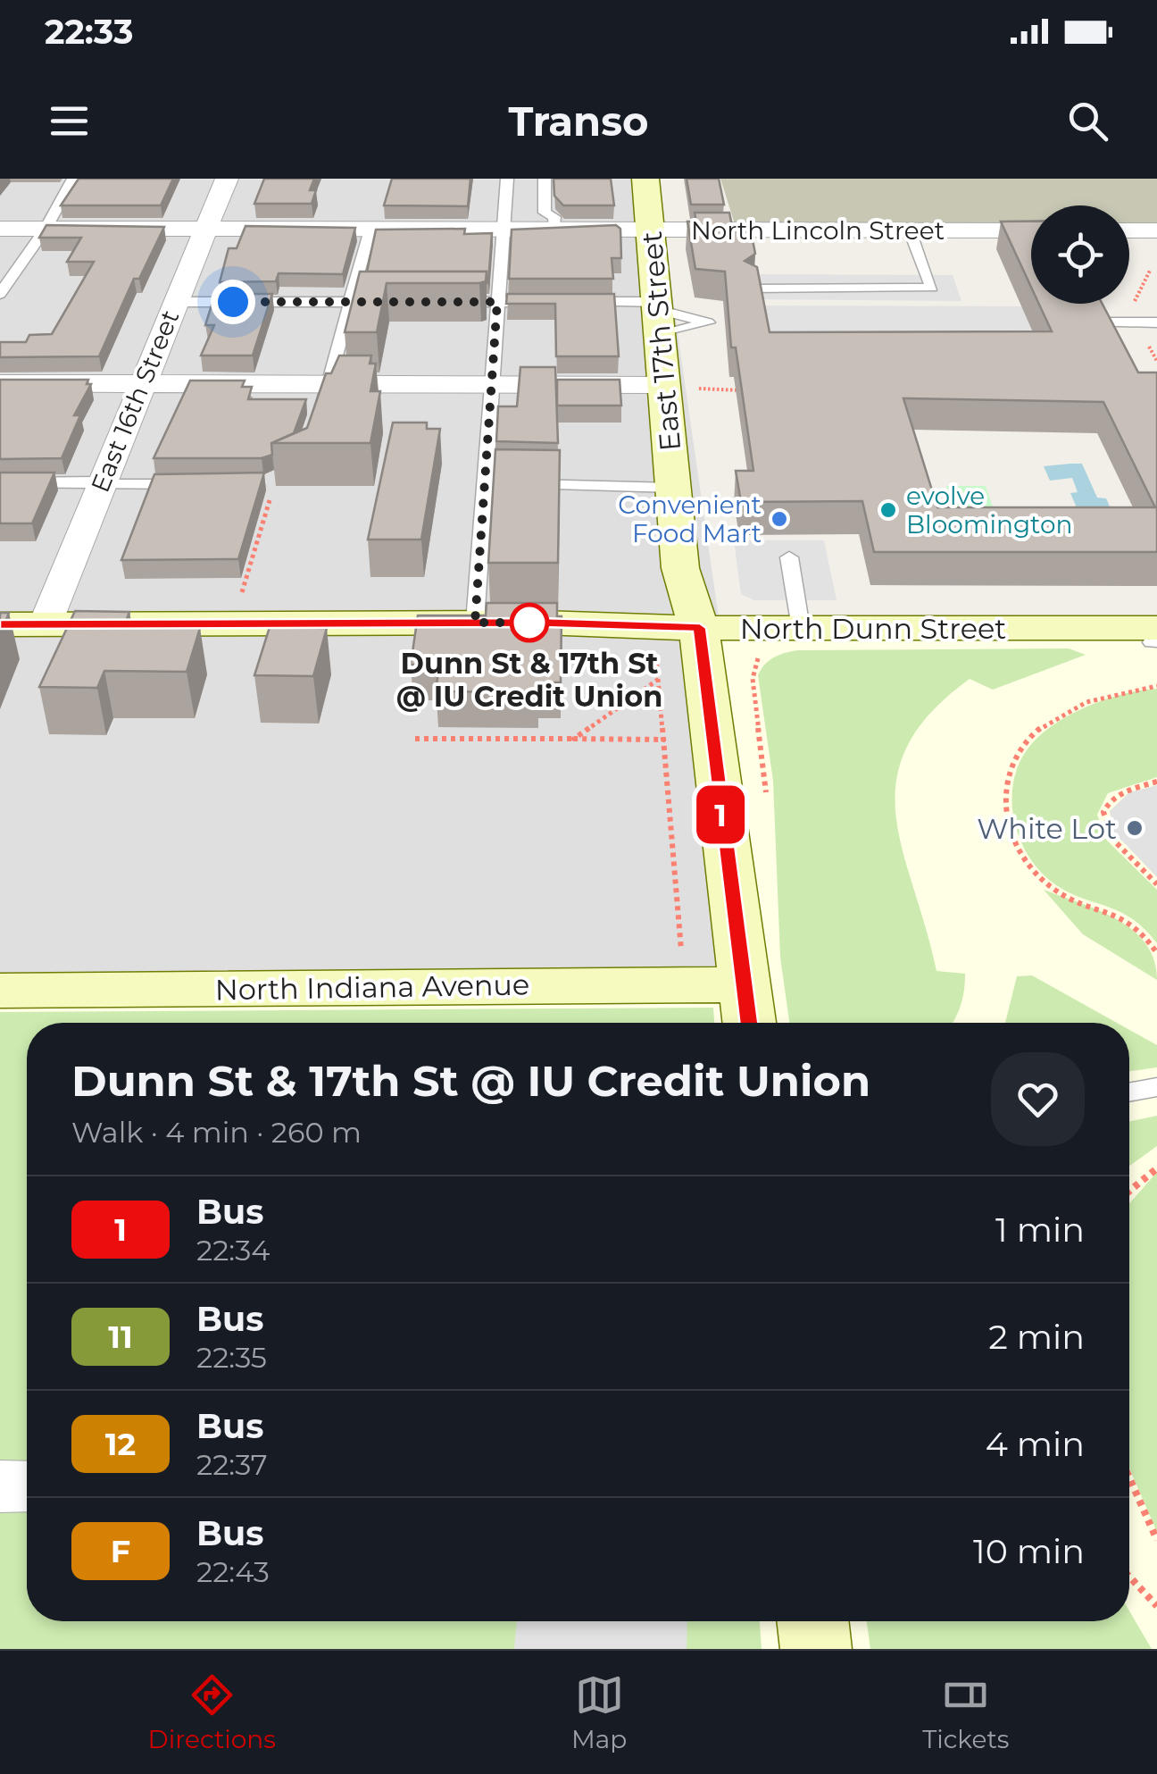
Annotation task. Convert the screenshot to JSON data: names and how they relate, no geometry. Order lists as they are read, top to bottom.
{
  "streets": {
    "main road": ["East 17th Street", "North Dunn Street", "North Indiana Avenue"],
    "street": ["North Lincoln Street", "East 16th Street"]
  },
  "crossings": [
    ["North Lincoln Street", "East 17th Street"],
    ["North Lincoln Street", "East 16th Street"],
    ["East 17th Street", "North Dunn Street"],
    ["East 17th Street", "North Indiana Avenue"],
    ["East 16th Street", "North Dunn Street"]
  ],
  "places": [
    "evolve Bloomington",
    "Convenient Food Mart",
    "Dunn St & 17th St @ IU Credit Union",
    "White Lot"
  ],
  "lines": ["bus line 1"],
  "page": {
    "status": "22:33",
    "header": "Transo",
    "on_map": "1",
    "heading": ["Dunn St & 17th St @ IU Credit Union", "Walk · 4 min · 260 m"],
    "list": [
      {
        "mark": "1",
        "name": "Bus",
        "note": "22:34",
        "value": "1 min"
      },
      {
        "mark": "11",
        "name": "Bus",
        "note": "22:35",
        "value": "2 min"
      },
      {
        "mark": "12",
        "name": "Bus",
        "note": "22:37",
        "value": "4 min"
      },
      {
        "mark": "F",
        "name": "Bus",
        "note": "22:43",
        "value": "10 min"
      }
    ],
    "tabs": ["Directions", "Map", "Tickets"]
  }
}
